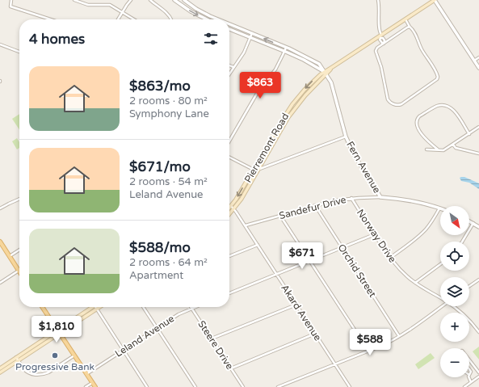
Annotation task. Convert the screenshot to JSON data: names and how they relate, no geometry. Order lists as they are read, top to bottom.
{
  "streets": {
    "main road": ["Pierremont Road"],
    "street": [
      "Fern Avenue",
      "Sandefur Drive",
      "Norway Drive",
      "Orchid Street",
      "Akard Avenue",
      "Leland Avenue",
      "Steere Drive"
    ]
  },
  "crossings": [
    ["Pierremont Road", "Fern Avenue"],
    ["Pierremont Road", "Akard Avenue"],
    ["Fern Avenue", "Sandefur Drive"],
    ["Sandefur Drive", "Norway Drive"],
    ["Sandefur Drive", "Orchid Street"],
    ["Sandefur Drive", "Akard Avenue"],
    ["Leland Avenue", "Steere Drive"]
  ],
  "places": ["Progressive Bank"],
  "north": "bottom right",
  "page": {
    "heading": "4 homes",
    "list": [
      {
        "name": "$863/mo",
        "note": "2 rooms · 80 m² · Symphony Lane"
      },
      {
        "name": "$671/mo",
        "note": "2 rooms · 54 m² · Leland Avenue"
      },
      {
        "name": "$588/mo",
        "note": "2 rooms · 64 m² · Apartment"
      }
    ],
    "price": [
      "$863",
      "$671",
      "$1,810",
      "$588"
    ],
    "map_buttons": ["+", "−"]
  }
}
